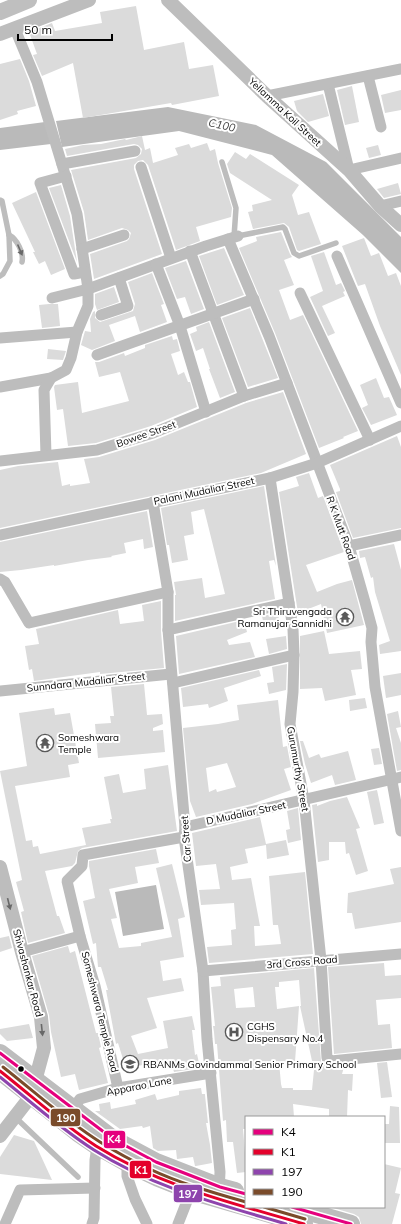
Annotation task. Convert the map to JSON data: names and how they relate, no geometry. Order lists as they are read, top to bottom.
{
  "streets": {
    "street": [
      "Yellamma Koil Street",
      "Bowee Street",
      "Palani Mudaliar Street",
      "R K Mutt Road",
      "Sunndara Mudaliar Street",
      "Gurumurthy Street",
      "D Mudaliar Street",
      "Car Street",
      "3rd Cross Road",
      "Shivashankar Road",
      "Someshwara Temple Road",
      "Apparao Lane"
    ]
  },
  "crossings": [
    ["Bowee Street", "R K Mutt Road"],
    ["Palani Mudaliar Street", "R K Mutt Road"],
    ["Palani Mudaliar Street", "Gurumurthy Street"],
    ["Palani Mudaliar Street", "Car Street"],
    ["R K Mutt Road", "D Mudaliar Street"],
    ["Sunndara Mudaliar Street", "Gurumurthy Street"],
    ["Sunndara Mudaliar Street", "Car Street"],
    ["Gurumurthy Street", "D Mudaliar Street"],
    ["Gurumurthy Street", "3rd Cross Road"],
    ["D Mudaliar Street", "Car Street"],
    ["D Mudaliar Street", "Someshwara Temple Road"],
    ["Car Street", "3rd Cross Road"],
    ["Car Street", "Someshwara Temple Road"],
    ["Car Street", "Apparao Lane"],
    ["Someshwara Temple Road", "Apparao Lane"]
  ],
  "one_way": ["Shivashankar Road"],
  "water": ["C100"],
  "places": {
    "temple": ["Sri Thiruvengada Ramanujar Sannidhi", "Someshwara Temple"],
    "hospital": ["CGHS Dispensary No.4"],
    "school or university": ["RBANMs Govindammal Senior Primary School"]
  },
  "lines": [
    "transit line K4",
    "transit line 190",
    "transit line K1",
    "transit line 197"
  ],
  "legend": [
    "K4",
    "K1",
    "197",
    "190"
  ],
  "scale_bar": "50 m"
}
